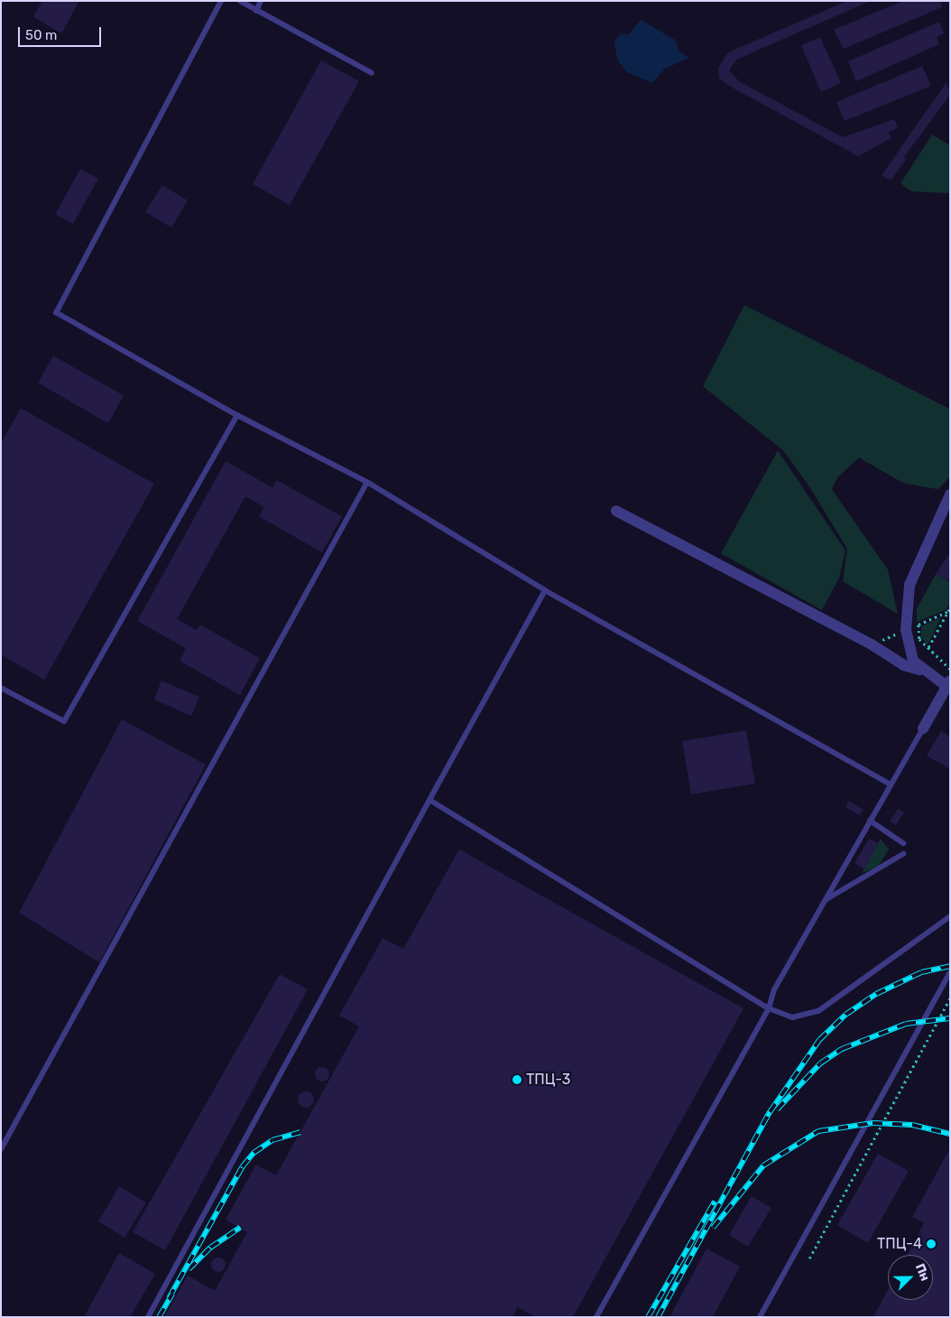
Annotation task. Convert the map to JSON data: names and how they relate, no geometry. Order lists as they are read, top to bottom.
{
  "places": ["ТПЦ-3", "ТПЦ-4"],
  "scale_bar": "50 m",
  "north": "top right"
}
